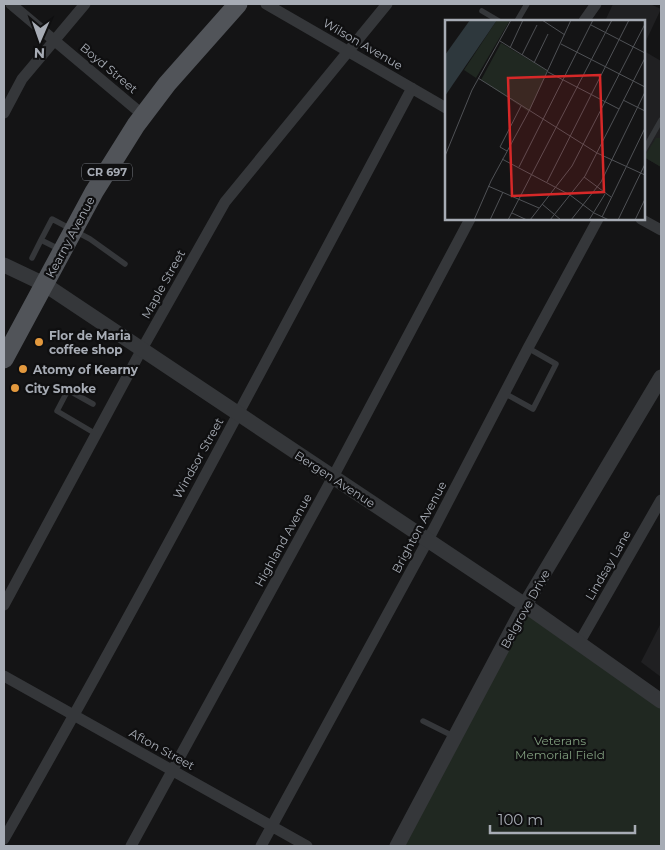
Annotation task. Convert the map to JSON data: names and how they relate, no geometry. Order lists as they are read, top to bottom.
{
  "streets": {
    "main road": ["CR 697", "Kearny Avenue"],
    "street": [
      "Wilson Avenue",
      "Boyd Street",
      "Maple Street",
      "Windsor Street",
      "Bergen Avenue",
      "Brighton Avenue",
      "Highland Avenue",
      "Lindsay Lane",
      "Belgrove Drive",
      "Afton Street"
    ]
  },
  "crossings": [
    ["Wilson Avenue", "Maple Street"],
    ["Wilson Avenue", "Windsor Street"],
    ["Boyd Street", "Kearny Avenue"],
    ["Kearny Avenue", "Bergen Avenue"],
    ["Maple Street", "Bergen Avenue"],
    ["Windsor Street", "Bergen Avenue"],
    ["Windsor Street", "Afton Street"],
    ["Bergen Avenue", "Brighton Avenue"],
    ["Bergen Avenue", "Highland Avenue"],
    ["Bergen Avenue", "Lindsay Lane"],
    ["Bergen Avenue", "Belgrove Drive"],
    ["Brighton Avenue", "Afton Street"],
    ["Highland Avenue", "Afton Street"]
  ],
  "parks": ["Veterans Memorial Field"],
  "places": ["Flor de Maria coffee shop", "Atomy of Kearny", "City Smoke"],
  "scale_bar": "100 m",
  "north": "bottom"
}
